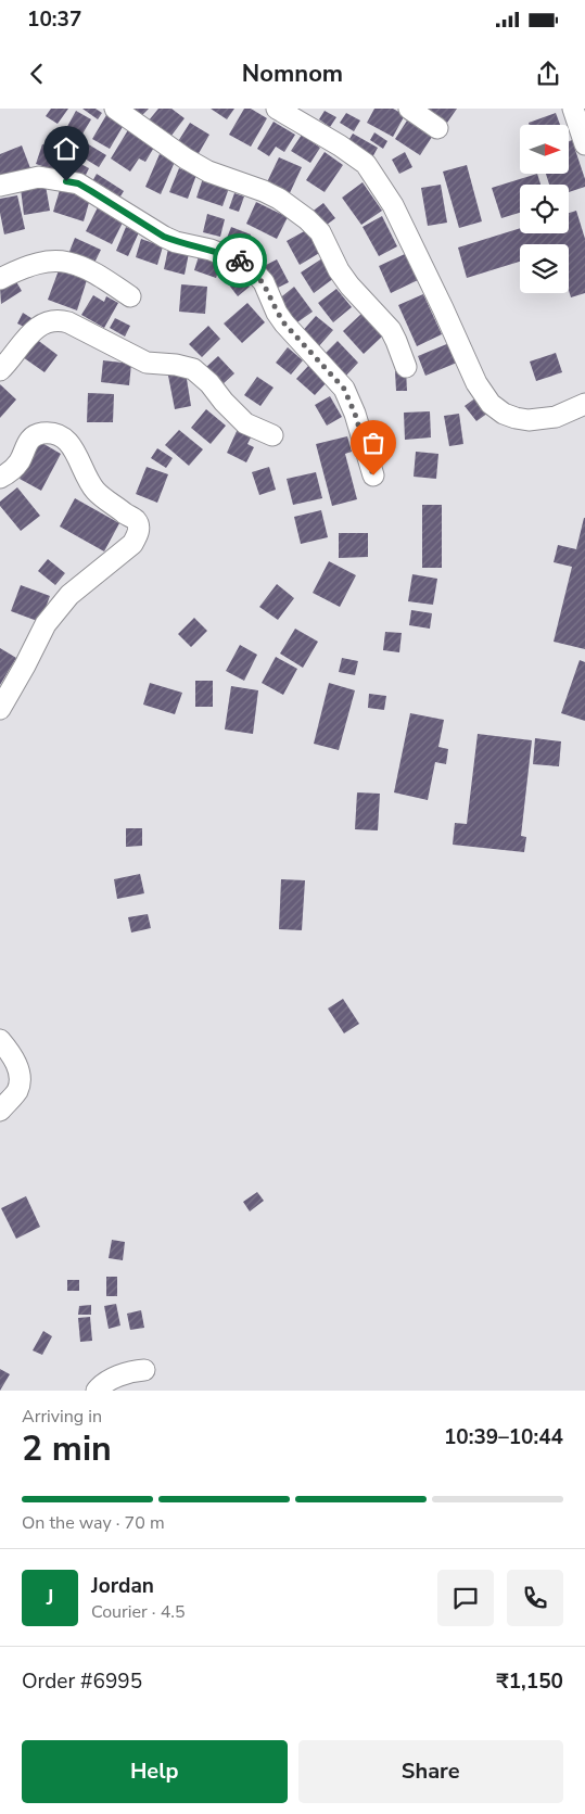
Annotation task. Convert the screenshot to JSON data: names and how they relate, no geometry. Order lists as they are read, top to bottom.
{
  "north": "right",
  "page": {
    "status": "10:37",
    "header": "Nomnom",
    "heading": ["2 min", "Arriving in", "10:39–10:44"],
    "panel": [
      "Jordan",
      "Courier · 4.5",
      "Order #6995",
      "₹1,150"
    ],
    "bar": "On the way · 70 m",
    "round": "J",
    "buttons": ["Help", "Share"]
  }
}
